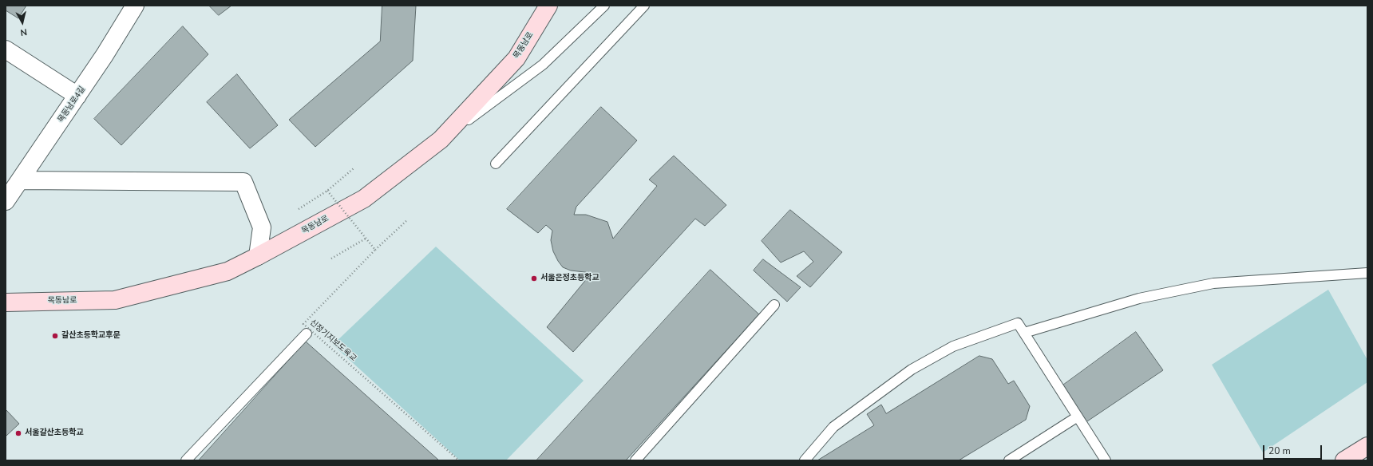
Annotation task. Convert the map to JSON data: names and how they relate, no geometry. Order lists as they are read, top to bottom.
{
  "streets": {
    "main road": ["목동남로"],
    "street": ["목동남로4길"],
    "path": ["신정기지보도육교"]
  },
  "places": ["서울은정초등학교", "갈산초등학교후문", "서울갈산초등학교"],
  "scale_bar": "20 m",
  "north": "bottom"
}
